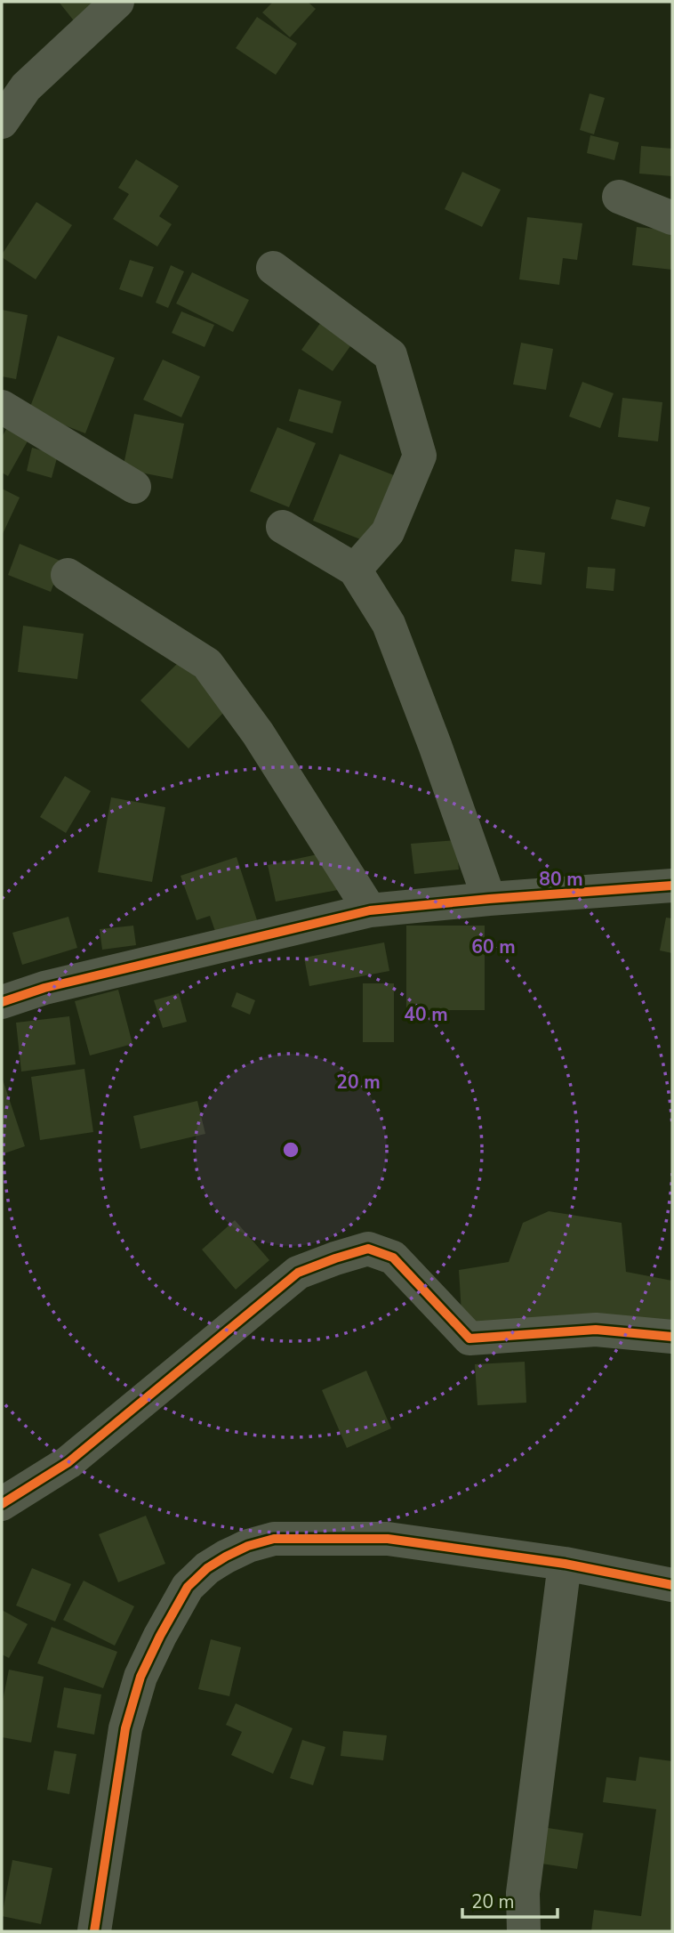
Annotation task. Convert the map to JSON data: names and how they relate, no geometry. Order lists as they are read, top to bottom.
{
  "scale_bar": "20 m",
  "rings": [
    "80 m",
    "60 m",
    "40 m",
    "20 m"
  ]
}
